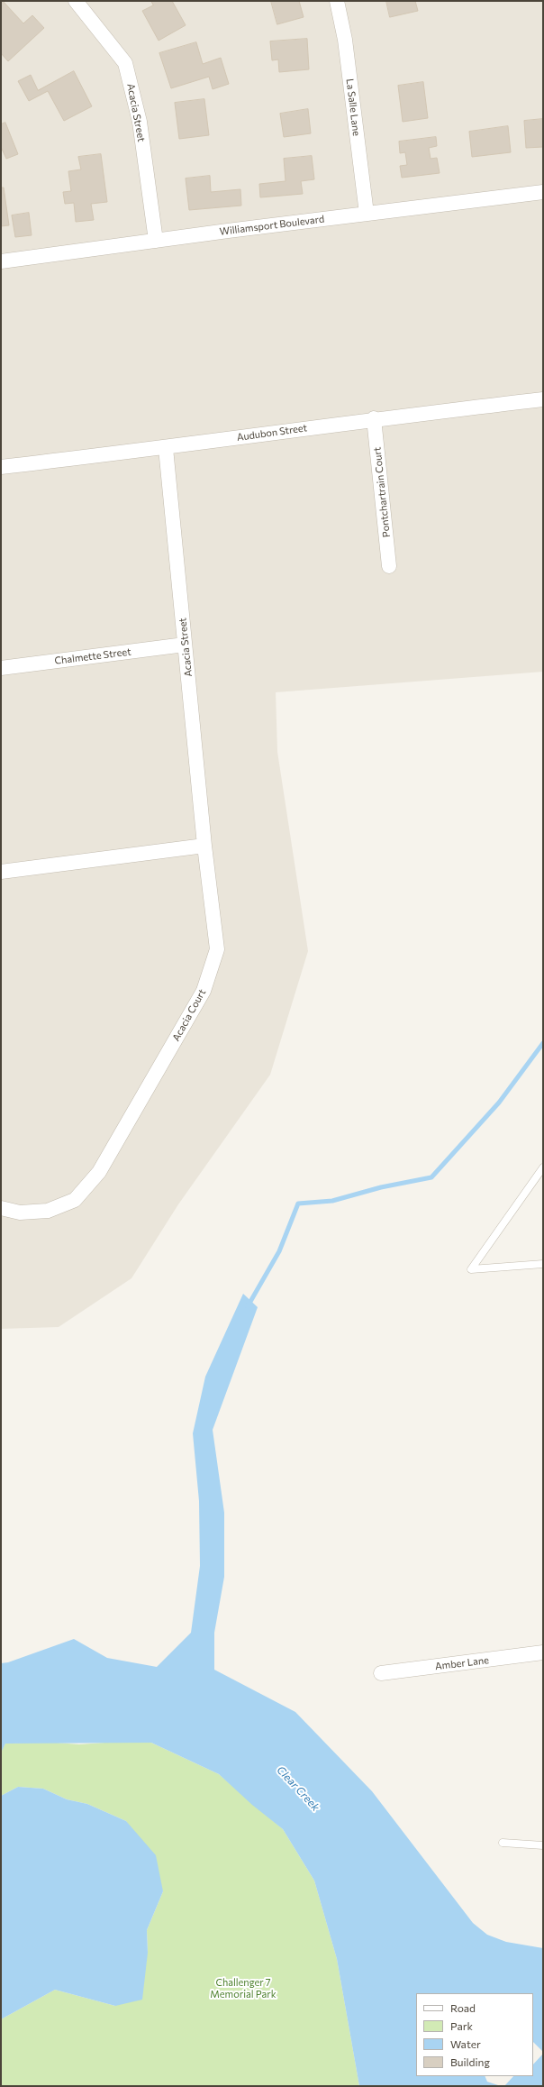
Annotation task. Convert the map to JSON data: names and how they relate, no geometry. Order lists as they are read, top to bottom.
{
  "streets": {
    "street": [
      "La Salle Lane",
      "Acacia Street",
      "Williamsport Boulevard",
      "Audubon Street",
      "Pontchartrain Court",
      "Chalmette Street",
      "Acacia Court",
      "Amber Lane"
    ]
  },
  "crossings": [
    ["La Salle Lane", "Williamsport Boulevard"],
    ["Acacia Street", "Williamsport Boulevard"],
    ["Acacia Street", "Audubon Street"],
    ["Acacia Street", "Chalmette Street"],
    ["Acacia Street", "Acacia Court"],
    ["Audubon Street", "Pontchartrain Court"]
  ],
  "water": ["Clear Creek"],
  "parks": ["Challenger 7 Memorial Park"],
  "legend": [
    "Road",
    "Park",
    "Water",
    "Building"
  ]
}
